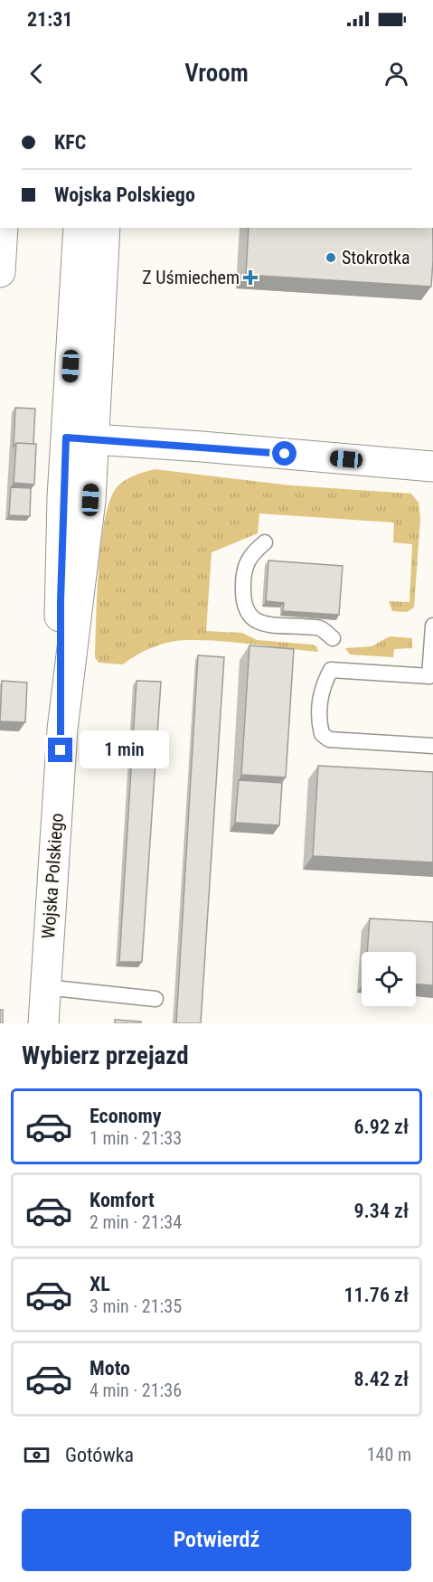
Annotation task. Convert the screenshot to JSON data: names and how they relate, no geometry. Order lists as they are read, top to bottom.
{
  "streets": {
    "main road": ["Wojska Polskiego"]
  },
  "places": {
    "other": ["Stokrotka"],
    "health": ["Z Uśmiechem"]
  },
  "page": {
    "status": "21:31",
    "header": "Vroom",
    "banner": ["KFC", "Wojska Polskiego"],
    "bubble": "1 min",
    "heading": "Wybierz przejazd",
    "list": [
      {
        "name": "Economy",
        "note": "1 min · 21:33",
        "value": "6.92 zł"
      },
      {
        "name": "Komfort",
        "note": "2 min · 21:34",
        "value": "9.34 zł"
      },
      {
        "name": "XL",
        "note": "3 min · 21:35",
        "value": "11.76 zł"
      },
      {
        "name": "Moto",
        "note": "4 min · 21:36",
        "value": "8.42 zł"
      }
    ],
    "pay": ["Gotówka", "140 m"],
    "buttons": "Potwierdź"
  }
}
